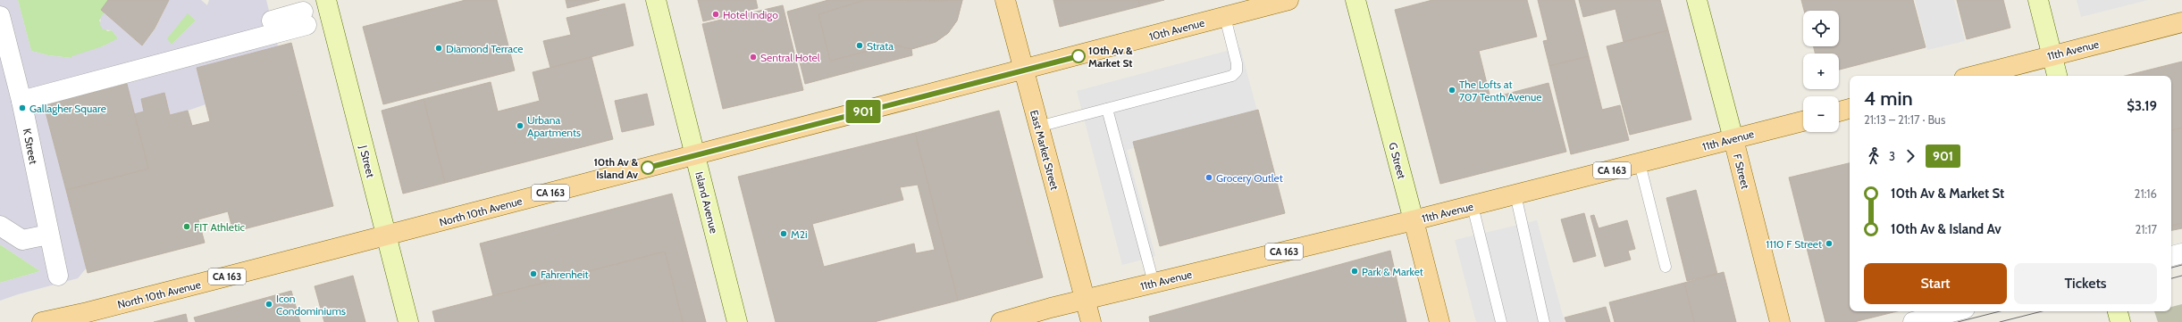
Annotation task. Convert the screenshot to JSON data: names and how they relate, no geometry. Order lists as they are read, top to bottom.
{
  "streets": {
    "main road": [
      "10th Avenue",
      "11th Avenue",
      "East Market Street",
      "G Street",
      "J Street",
      "CA 163",
      "F Street",
      "Island Avenue",
      "North 10th Avenue"
    ],
    "street": ["K Street"]
  },
  "crossings": [
    ["10th Avenue", "East Market Street"],
    ["10th Avenue", "North 10th Avenue"],
    ["11th Avenue", "East Market Street"],
    ["11th Avenue", "G Street"],
    ["11th Avenue", "F Street"],
    ["East Market Street", "North 10th Avenue"],
    ["J Street", "North 10th Avenue"],
    ["Island Avenue", "North 10th Avenue"]
  ],
  "places": [
    "Hotel Indigo",
    "Strata",
    "Diamond Terrace",
    "10th Av & Market St",
    "Sentral Hotel",
    "The Lofts at 707 Tenth Avenue",
    "Gallagher Square",
    "Urbana Apartments",
    "10th Av & Island Av",
    "Grocery Outlet",
    "FIT Athletic",
    "M2i",
    "1110 F Street",
    "Park & Market",
    "Fahrenheit",
    "Icon Condominiums"
  ],
  "lines": ["bus line 901"],
  "page": {
    "on_map": "901",
    "map_buttons": ["+", "−"],
    "heading": ["4 min", "21:13 – 21:17 · Bus", "$3.19"],
    "legs": ["3", "901"],
    "list": [
      {
        "name": "10th Av & Market St",
        "value": "21:16"
      },
      {
        "name": "10th Av & Island Av",
        "value": "21:17"
      }
    ],
    "buttons": ["Start", "Tickets"]
  }
}
